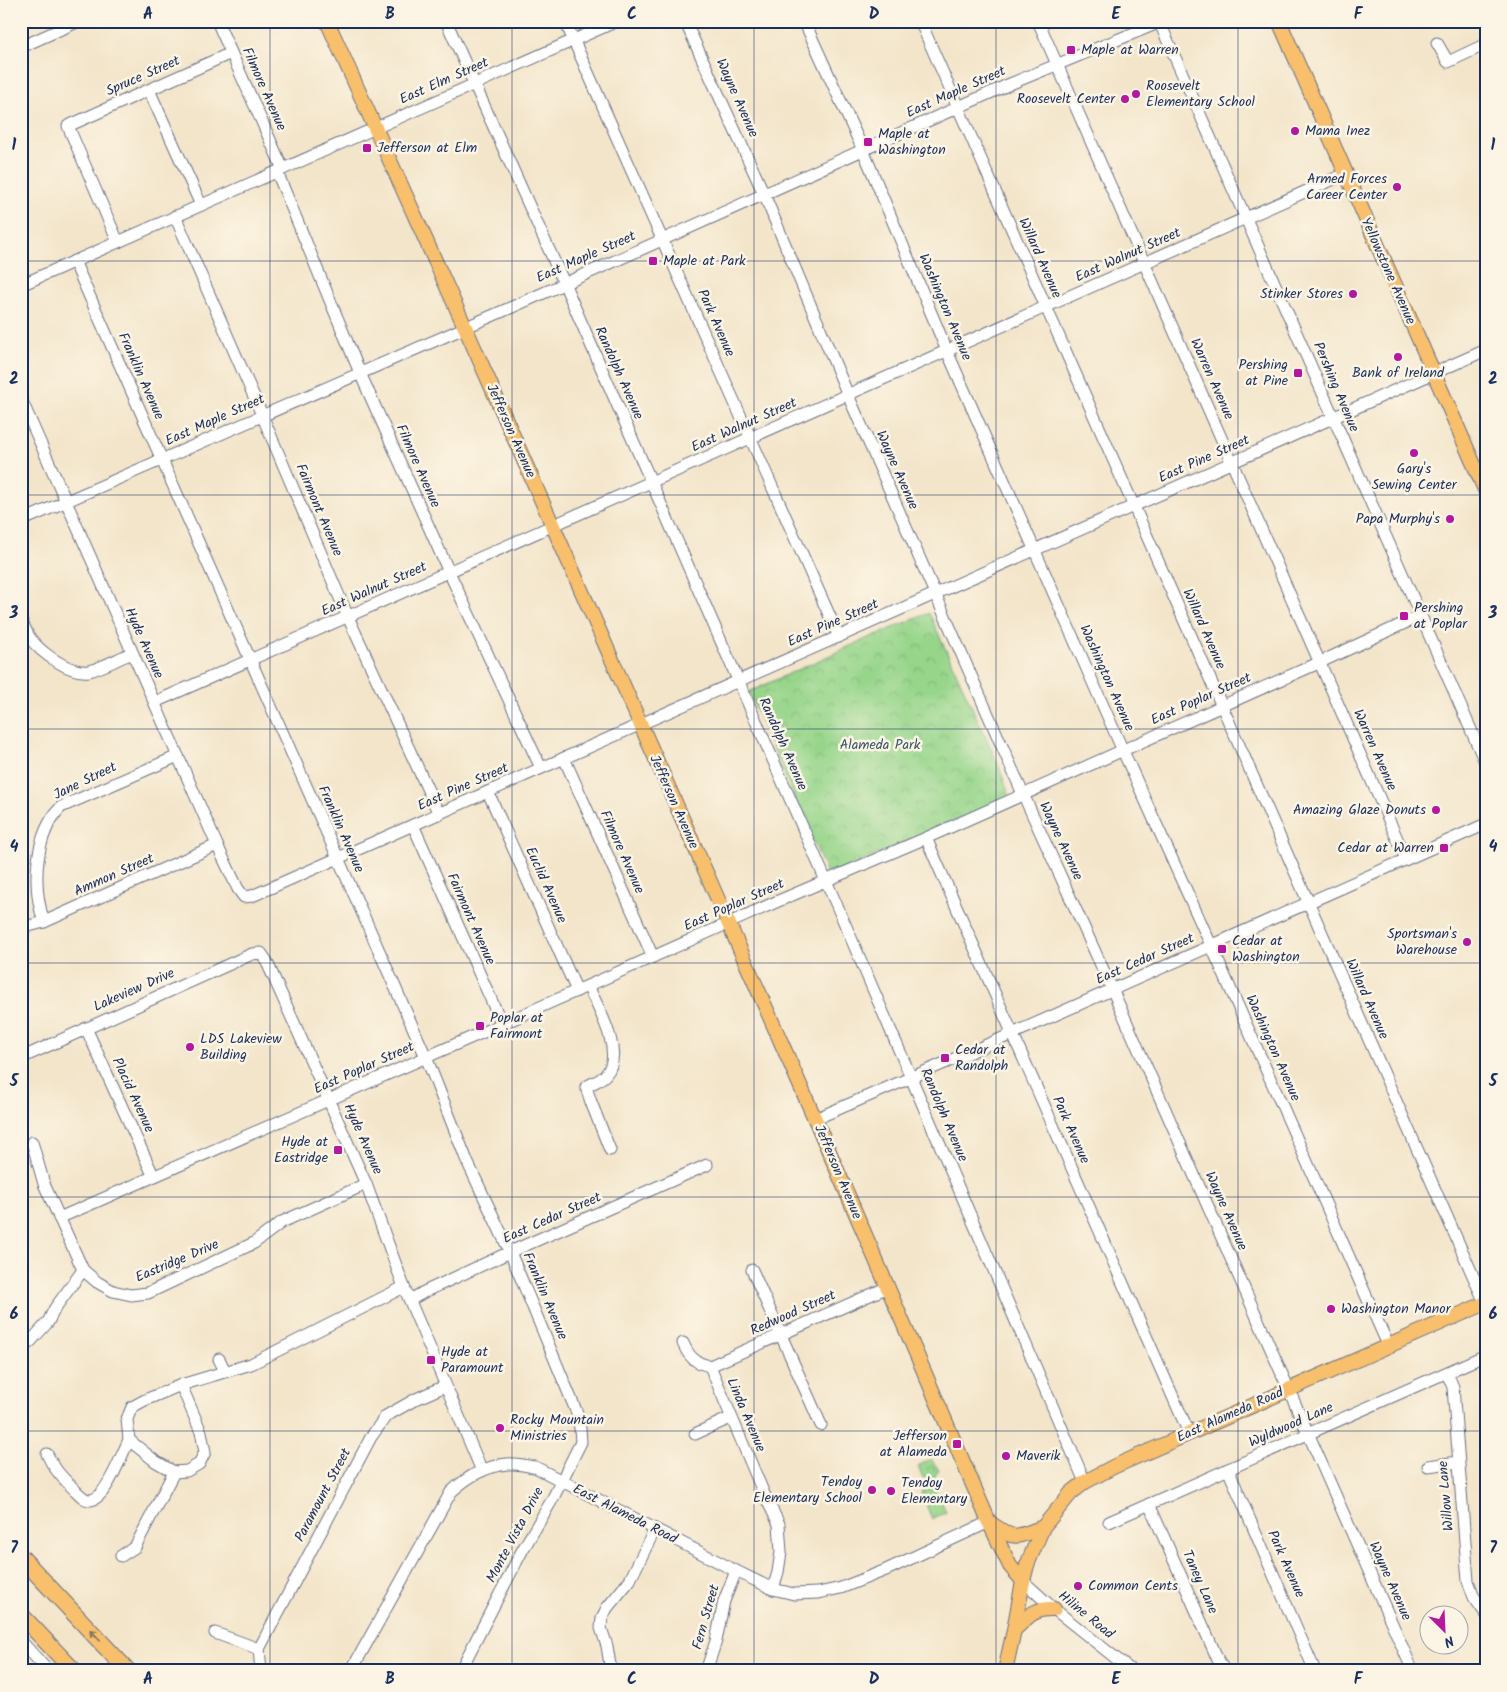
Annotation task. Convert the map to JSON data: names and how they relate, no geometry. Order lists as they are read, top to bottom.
{
  "streets": {
    "main road": ["Yellowstone Avenue", "Jefferson Avenue", "East Alameda Road"],
    "street": [
      "Spruce Street",
      "East Elm Street",
      "Filmore Avenue",
      "East Maple Street",
      "Wayne Avenue",
      "East Walnut Street",
      "Willard Avenue",
      "Washington Avenue",
      "Park Avenue",
      "Randolph Avenue",
      "Franklin Avenue",
      "Warren Avenue",
      "Pershing Avenue",
      "East Pine Street",
      "Fairmont Avenue",
      "Hyde Avenue",
      "East Poplar Street",
      "Jane Street",
      "Ammon Street",
      "Euclid Avenue",
      "East Cedar Street",
      "Lakeview Drive",
      "Placid Avenue",
      "Eastridge Drive",
      "Redwood Street",
      "Linda Avenue",
      "Wyldwood Lane",
      "Paramount Street",
      "Willow Lane",
      "Monte Vista Drive",
      "Taney Lane",
      "Hiline Road",
      "Fern Street"
    ]
  },
  "crossings": [
    ["Spruce Street", "East Elm Street"],
    ["Spruce Street", "Filmore Avenue"],
    ["East Elm Street", "Filmore Avenue"],
    ["East Elm Street", "Park Avenue"],
    ["East Elm Street", "Randolph Avenue"],
    ["East Elm Street", "Franklin Avenue"],
    ["East Elm Street", "Jefferson Avenue"],
    ["East Elm Street", "Fairmont Avenue"],
    ["Filmore Avenue", "East Maple Street"],
    ["Filmore Avenue", "East Walnut Street"],
    ["Filmore Avenue", "East Pine Street"],
    ["Filmore Avenue", "East Poplar Street"],
    ["East Maple Street", "Wayne Avenue"],
    ["East Maple Street", "Willard Avenue"],
    ["East Maple Street", "Washington Avenue"],
    ["East Maple Street", "Park Avenue"],
    ["East Maple Street", "Randolph Avenue"],
    ["East Maple Street", "Franklin Avenue"],
    ["East Maple Street", "Warren Avenue"],
    ["East Maple Street", "Pershing Avenue"],
    ["East Maple Street", "Jefferson Avenue"],
    ["East Maple Street", "Fairmont Avenue"],
    ["East Maple Street", "Hyde Avenue"],
    ["Wayne Avenue", "East Walnut Street"],
    ["Wayne Avenue", "East Pine Street"],
    ["Wayne Avenue", "East Poplar Street"],
    ["Wayne Avenue", "East Cedar Street"],
    ["Wayne Avenue", "East Alameda Road"],
    ["Wayne Avenue", "Wyldwood Lane"],
    ["East Walnut Street", "Willard Avenue"],
    ["East Walnut Street", "Yellowstone Avenue"],
    ["East Walnut Street", "Washington Avenue"],
    ["East Walnut Street", "Park Avenue"],
    ["East Walnut Street", "Randolph Avenue"],
    ["East Walnut Street", "Franklin Avenue"],
    ["East Walnut Street", "Warren Avenue"],
    ["East Walnut Street", "Pershing Avenue"],
    ["East Walnut Street", "Jefferson Avenue"],
    ["East Walnut Street", "Fairmont Avenue"],
    ["East Walnut Street", "Hyde Avenue"],
    ["Willard Avenue", "East Pine Street"],
    ["Willard Avenue", "East Poplar Street"],
    ["Willard Avenue", "East Cedar Street"],
    ["Willard Avenue", "East Alameda Road"],
    ["Yellowstone Avenue", "East Pine Street"],
    ["Washington Avenue", "East Pine Street"],
    ["Washington Avenue", "East Poplar Street"],
    ["Washington Avenue", "East Cedar Street"],
    ["Washington Avenue", "East Alameda Road"],
    ["Park Avenue", "East Pine Street"],
    ["Park Avenue", "East Poplar Street"],
    ["Park Avenue", "East Cedar Street"],
    ["Park Avenue", "East Alameda Road"],
    ["Park Avenue", "Wyldwood Lane"],
    ["Randolph Avenue", "East Pine Street"],
    ["Randolph Avenue", "East Poplar Street"],
    ["Randolph Avenue", "East Cedar Street"],
    ["Randolph Avenue", "East Alameda Road"],
    ["Franklin Avenue", "East Pine Street"],
    ["Franklin Avenue", "East Poplar Street"],
    ["Franklin Avenue", "East Cedar Street"],
    ["Franklin Avenue", "Monte Vista Drive"],
    ["Warren Avenue", "East Pine Street"],
    ["Warren Avenue", "East Poplar Street"],
    ["Warren Avenue", "East Cedar Street"],
    ["Pershing Avenue", "East Pine Street"],
    ["Pershing Avenue", "East Poplar Street"],
    ["Jefferson Avenue", "East Pine Street"],
    ["Jefferson Avenue", "East Poplar Street"],
    ["Jefferson Avenue", "East Cedar Street"],
    ["Jefferson Avenue", "Redwood Street"],
    ["Jefferson Avenue", "East Alameda Road"],
    ["Jefferson Avenue", "Hiline Road"],
    ["East Pine Street", "Fairmont Avenue"],
    ["East Pine Street", "Hyde Avenue"],
    ["East Pine Street", "Euclid Avenue"],
    ["Fairmont Avenue", "East Poplar Street"],
    ["Hyde Avenue", "East Poplar Street"],
    ["Hyde Avenue", "Jane Street"],
    ["Hyde Avenue", "Ammon Street"],
    ["Hyde Avenue", "East Cedar Street"],
    ["Hyde Avenue", "Lakeview Drive"],
    ["Hyde Avenue", "Eastridge Drive"],
    ["East Poplar Street", "Euclid Avenue"],
    ["East Poplar Street", "Placid Avenue"],
    ["East Poplar Street", "Eastridge Drive"],
    ["Jane Street", "Ammon Street"],
    ["Lakeview Drive", "Placid Avenue"],
    ["Redwood Street", "Linda Avenue"],
    ["Linda Avenue", "East Alameda Road"],
    ["East Alameda Road", "Monte Vista Drive"],
    ["East Alameda Road", "Hiline Road"],
    ["East Alameda Road", "Fern Street"],
    ["Wyldwood Lane", "Willow Lane"],
    ["Wyldwood Lane", "Taney Lane"]
  ],
  "parks": ["Alameda Park"],
  "places": {
    "transit": [
      "Maple at Warren",
      "Maple at Washington",
      "Jefferson at Elm",
      "Maple at Park",
      "Pershing at Pine",
      "Pershing at Poplar",
      "Cedar at Warren",
      "Cedar at Washington",
      "Poplar at Fairmont",
      "Cedar at Randolph",
      "Hyde at Eastridge",
      "Hyde at Paramount",
      "Jefferson at Alameda"
    ],
    "other": [
      "Roosevelt Elementary School",
      "Roosevelt Center",
      "Mama Inez",
      "Armed Forces Career Center",
      "Stinker Stores",
      "Bank of Ireland",
      "Gary's Sewing Center",
      "Papa Murphy's",
      "Amazing Glaze Donuts",
      "Sportsman's Warehouse",
      "LDS Lakeview Building",
      "Washington Manor",
      "Rocky Mountain Ministries",
      "Maverik",
      "Tendoy Elementary School",
      "Tendoy Elementary",
      "Common Cents"
    ]
  },
  "north": "bottom right",
  "grid": {
    "columns": [
      "A",
      "B",
      "C",
      "D",
      "E",
      "F"
    ],
    "rows": [
      "1",
      "2",
      "3",
      "4",
      "5",
      "6",
      "7"
    ]
  }
}
